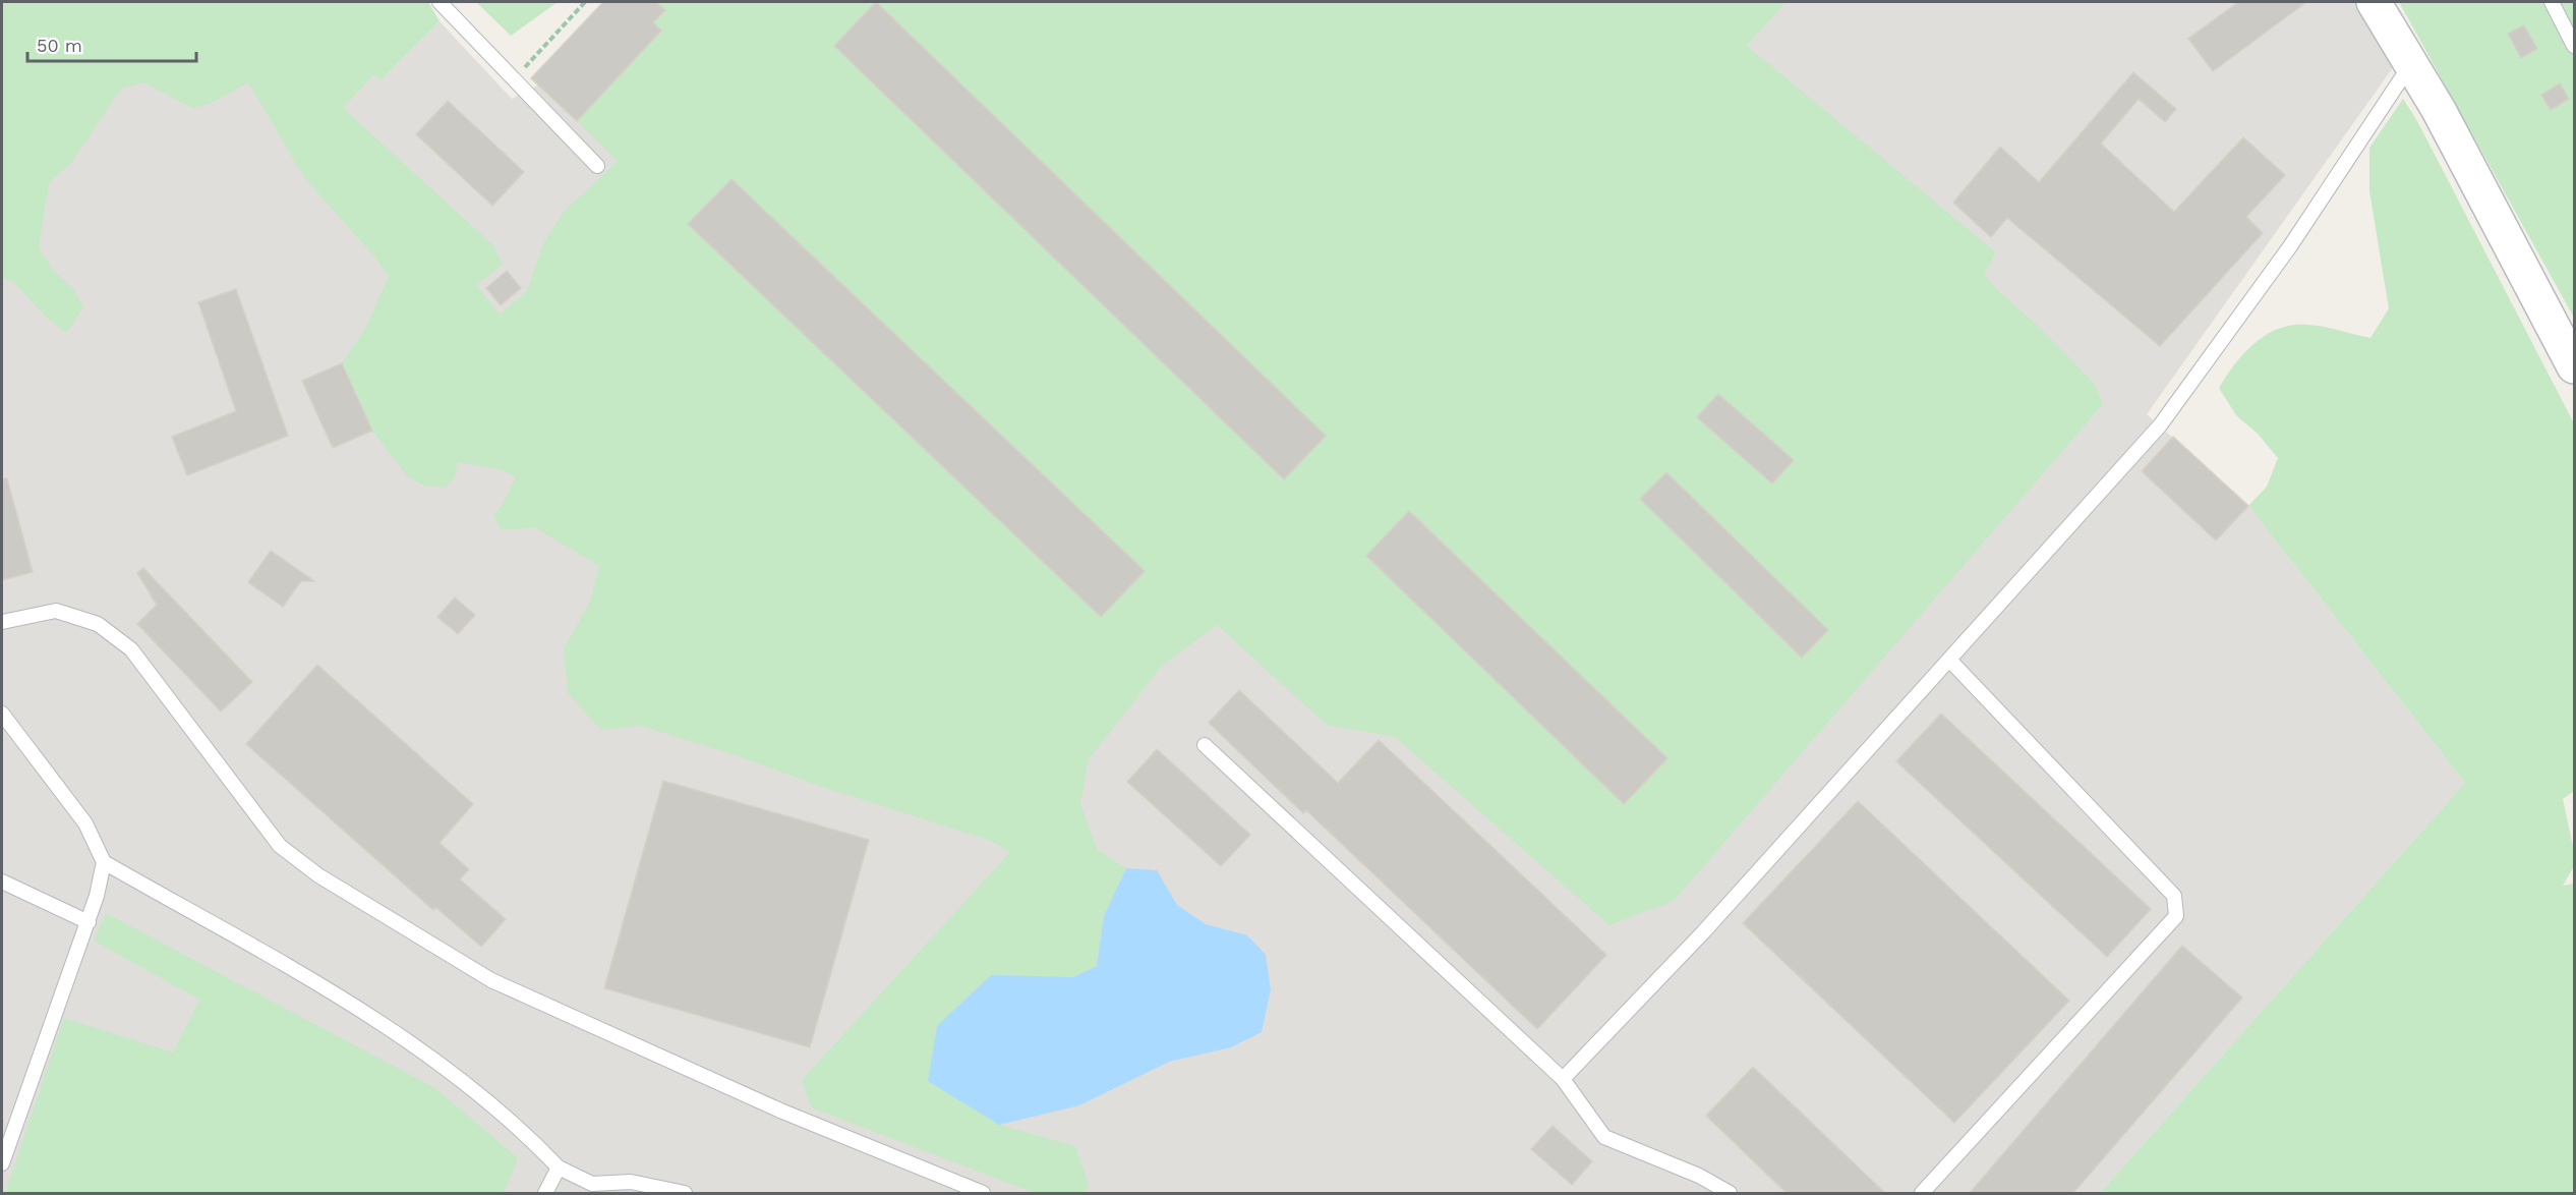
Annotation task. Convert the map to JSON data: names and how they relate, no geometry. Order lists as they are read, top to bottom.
{
  "scale_bar": "50 m"
}
